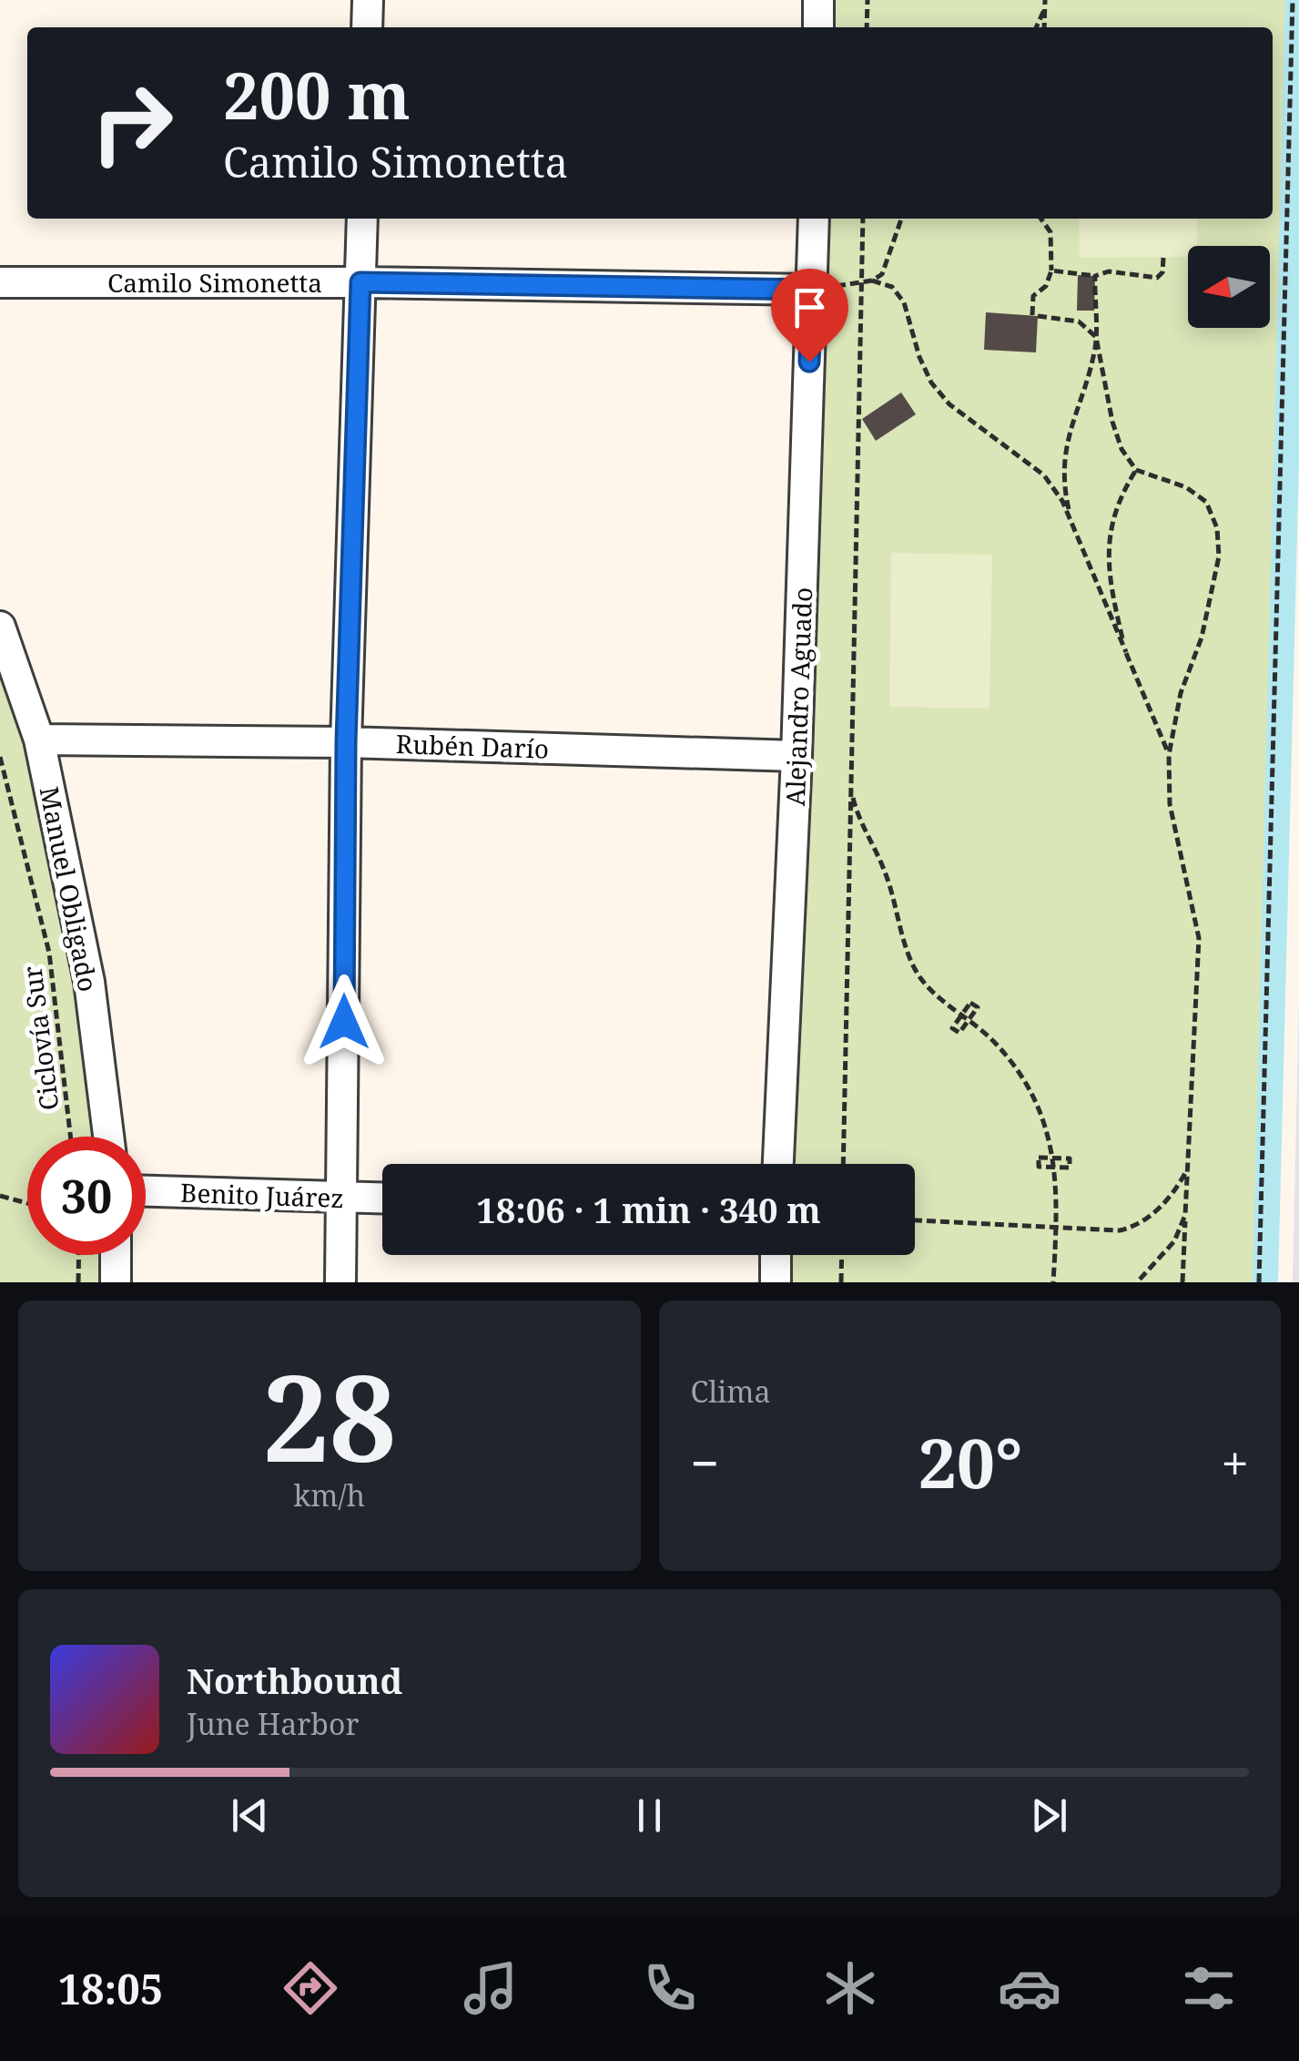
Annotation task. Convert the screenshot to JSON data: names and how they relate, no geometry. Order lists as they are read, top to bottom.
{
  "streets": {
    "street": [
      "Camilo Simonetta",
      "Alejandro Aguado",
      "Rubén Darío",
      "Manuel Obligado",
      "Benito Juárez"
    ],
    "path": ["Ciclovía Sur"]
  },
  "crossings": [
    ["Camilo Simonetta", "Alejandro Aguado"],
    ["Alejandro Aguado", "Rubén Darío"],
    ["Rubén Darío", "Manuel Obligado"]
  ],
  "north": "left",
  "page": {
    "turn": ["200 m", "Camilo Simonetta"],
    "limit": "30",
    "trip": "18:06 · 1 min · 340 m",
    "tile": [
      ["28", "km/h"],
      "Clima"
    ],
    "heat": ["−", "20°", "+"],
    "song": ["Northbound", "June Harbor"],
    "tabs": "18:05"
  }
}
